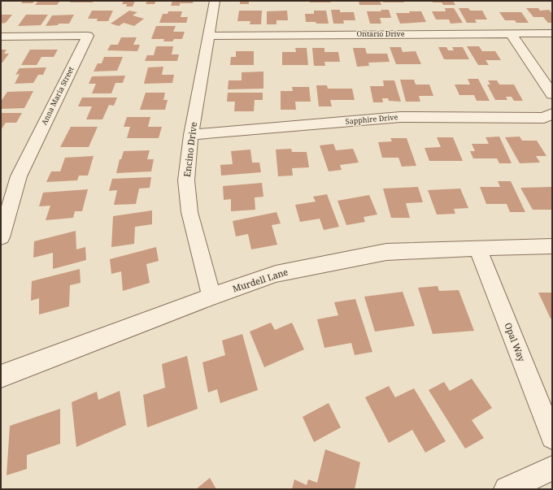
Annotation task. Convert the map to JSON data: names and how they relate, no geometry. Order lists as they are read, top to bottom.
{
  "streets": {
    "street": [
      "Ontario Drive",
      "Anna Maria Street",
      "Sapphire Drive",
      "Encino Drive",
      "Murdell Lane",
      "Opal Way"
    ]
  },
  "crossings": [
    ["Ontario Drive", "Encino Drive"],
    ["Sapphire Drive", "Encino Drive"],
    ["Encino Drive", "Murdell Lane"],
    ["Murdell Lane", "Opal Way"]
  ]
}
